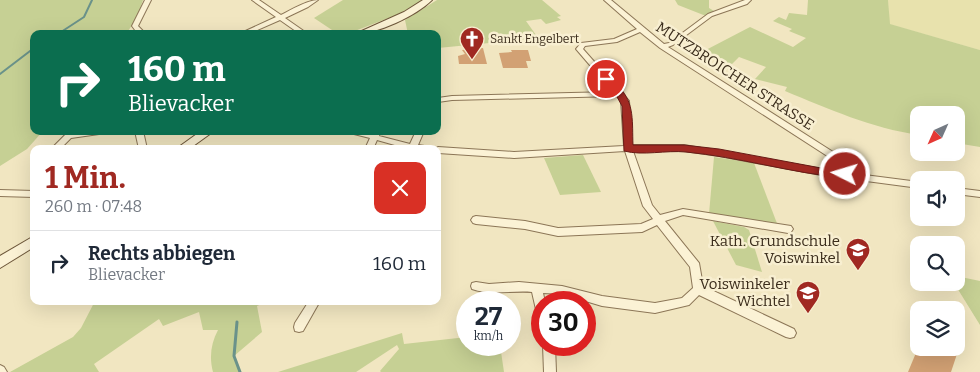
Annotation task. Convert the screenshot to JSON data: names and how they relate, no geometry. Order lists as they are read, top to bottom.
{
  "streets": {
    "street": ["MUTZBROICHER STRASSE"]
  },
  "places": {
    "church": ["Sankt Engelbert"],
    "school or university": ["Kath. Grundschule Voiswinkel", "Voiswinkeler Wichtel"]
  },
  "north": "bottom left",
  "page": {
    "turn": ["160 m", "Blievacker"],
    "heading": ["1 Min.", "260 m · 07:48"],
    "list": [
      {
        "name": "Rechts abbiegen",
        "note": "Blievacker",
        "value": "160 m"
      }
    ],
    "speed": "27 km/h",
    "limit": "30"
  }
}
